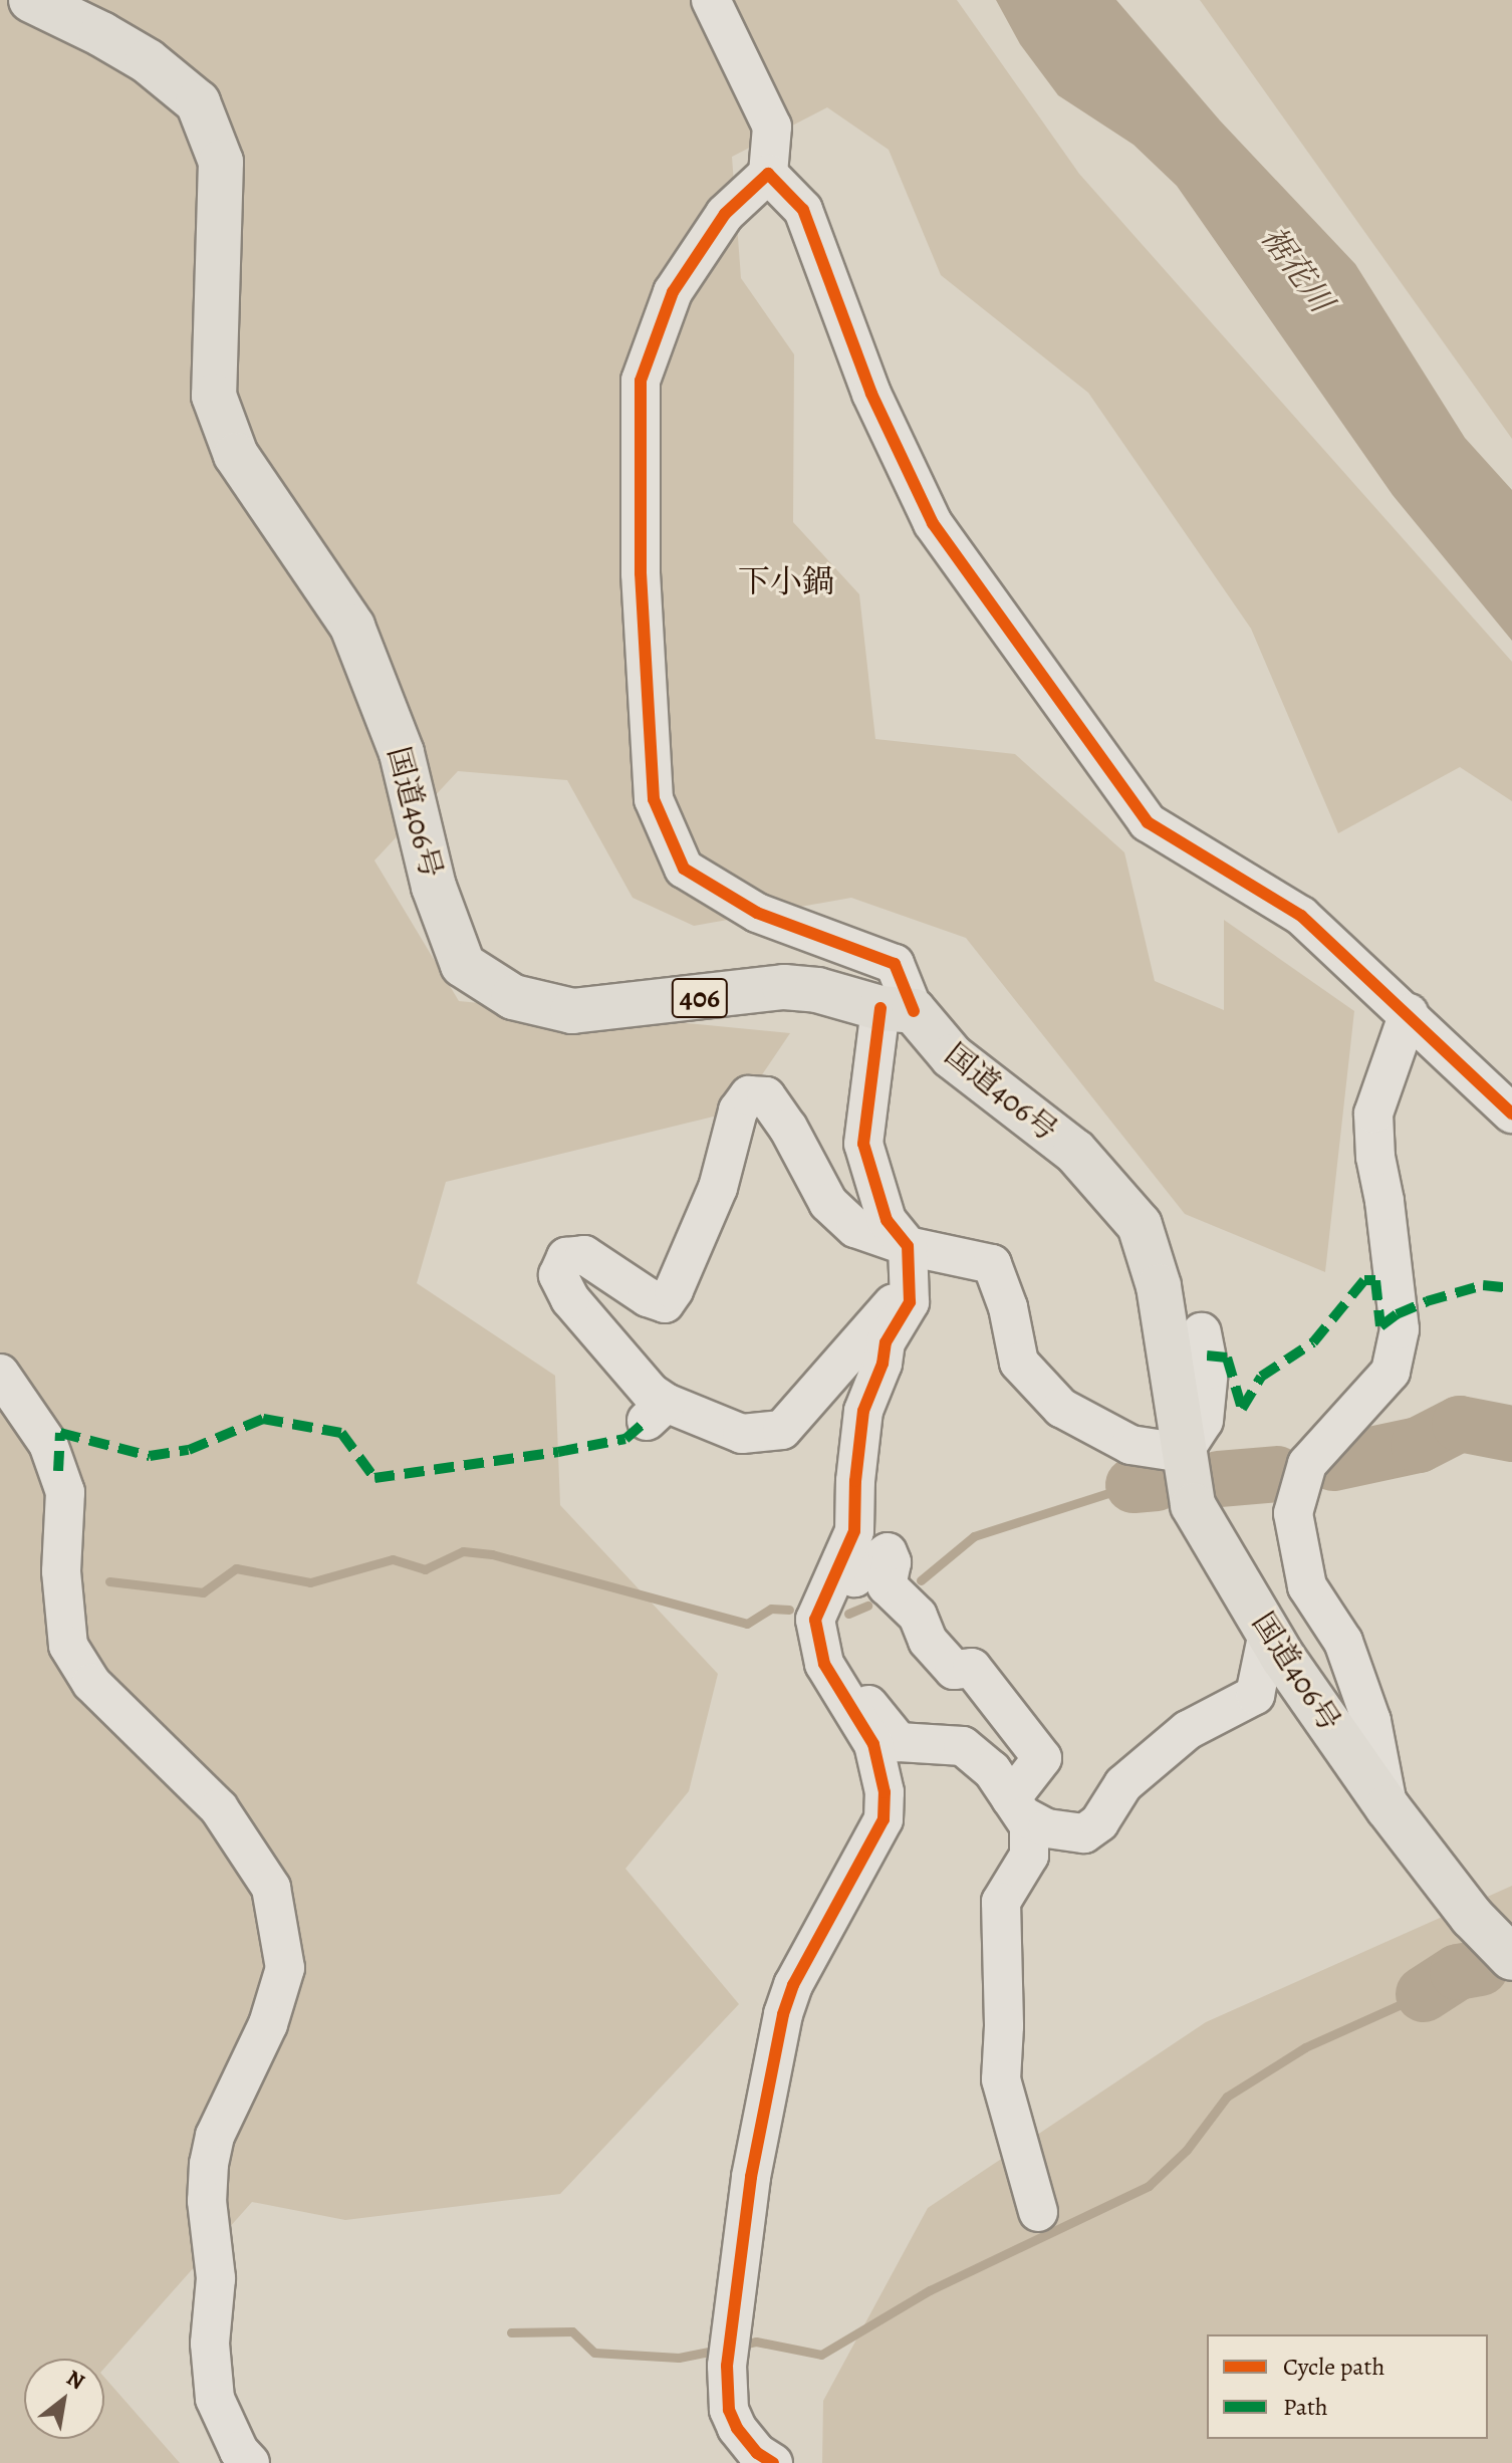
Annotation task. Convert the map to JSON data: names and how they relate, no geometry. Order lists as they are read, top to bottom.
{
  "streets": {
    "highway": ["国道406号", "406"]
  },
  "districts": ["下小鍋"],
  "water": ["裾花川"],
  "legend": ["Cycle path", "Path"],
  "north": "top right"
}
